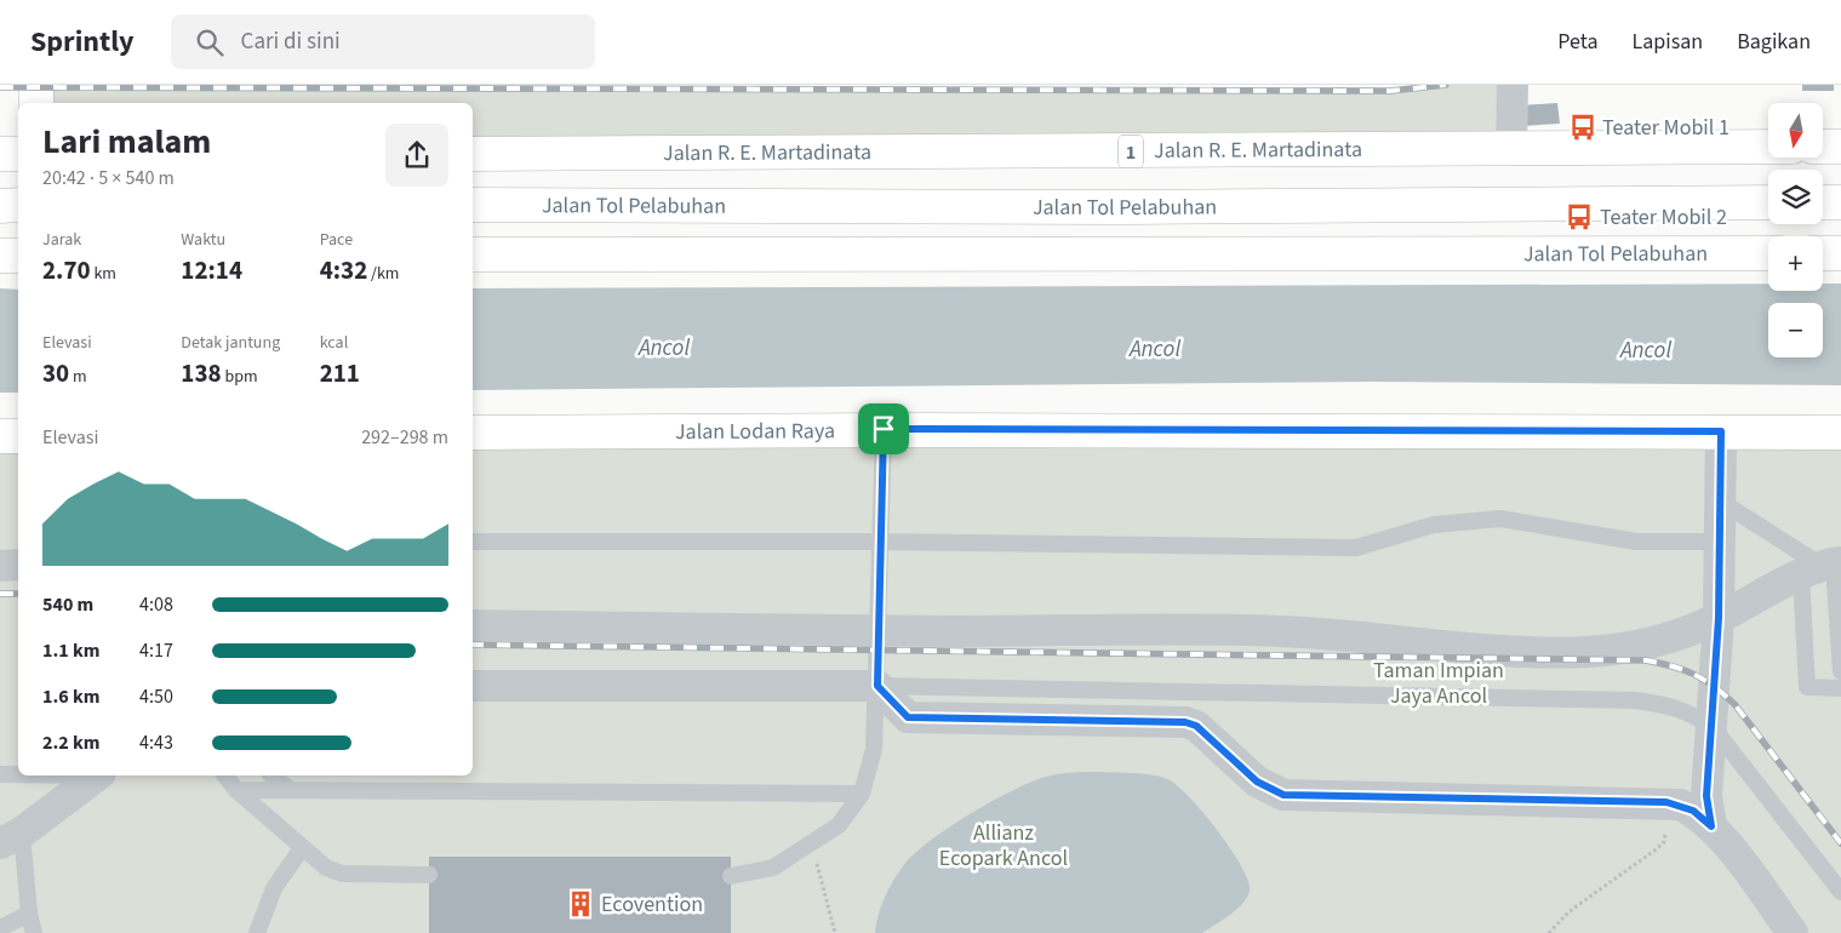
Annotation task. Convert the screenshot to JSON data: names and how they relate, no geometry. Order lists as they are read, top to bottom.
{
  "streets": {
    "main road": [
      "Jalan R. E. Martadinata",
      "1",
      "Jalan Tol Pelabuhan",
      "Jalan Lodan Raya"
    ]
  },
  "water": ["Ancol"],
  "parks": ["Taman Impian Jaya Ancol", "Allianz Ecopark Ancol"],
  "places": {
    "bus stop": ["Teater Mobil 1", "Teater Mobil 2"],
    "building": ["Ecovention"]
  },
  "north": "bottom",
  "page": {
    "header": "Sprintly",
    "search": "Cari di sini",
    "nav": ["Peta", "Lapisan", "Bagikan"],
    "map_buttons": ["+", "−"],
    "heading": ["Lari malam", "20:42 · 5 × 540 m"],
    "stats": [
      ["Jarak", "2.70 km"],
      ["Waktu", "12:14"],
      ["Pace", "4:32 /km"],
      ["Elevasi", "30 m"],
      ["Detak jantung", "138 bpm"],
      ["kcal", "211"]
    ],
    "chart": ["Elevasi", "292–298 m"],
    "list": [
      {
        "name": "540 m",
        "note": "4:08"
      },
      {
        "name": "1.1 km",
        "note": "4:17"
      },
      {
        "name": "1.6 km",
        "note": "4:50"
      },
      {
        "name": "2.2 km",
        "note": "4:43"
      }
    ]
  }
}
